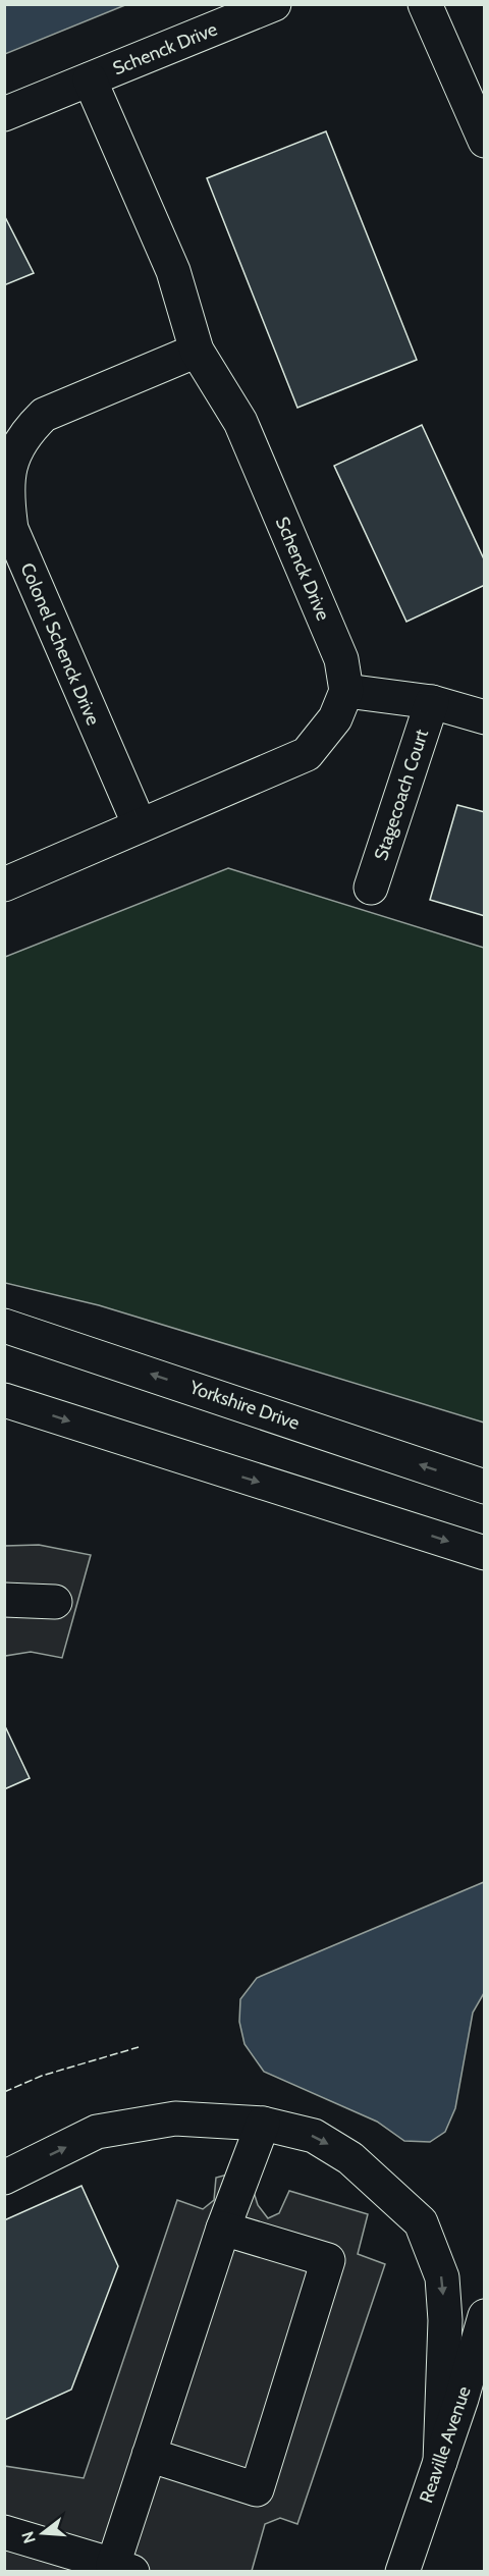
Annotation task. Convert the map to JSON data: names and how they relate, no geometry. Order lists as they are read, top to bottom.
{
  "streets": {
    "street": [
      "Schenck Drive",
      "Colonel Schenck Drive",
      "Stagecoach Court",
      "Yorkshire Drive",
      "Reaville Avenue"
    ]
  },
  "crossings": [
    ["Schenck Drive", "Colonel Schenck Drive"],
    ["Schenck Drive", "Stagecoach Court"]
  ],
  "north": "left"
}
